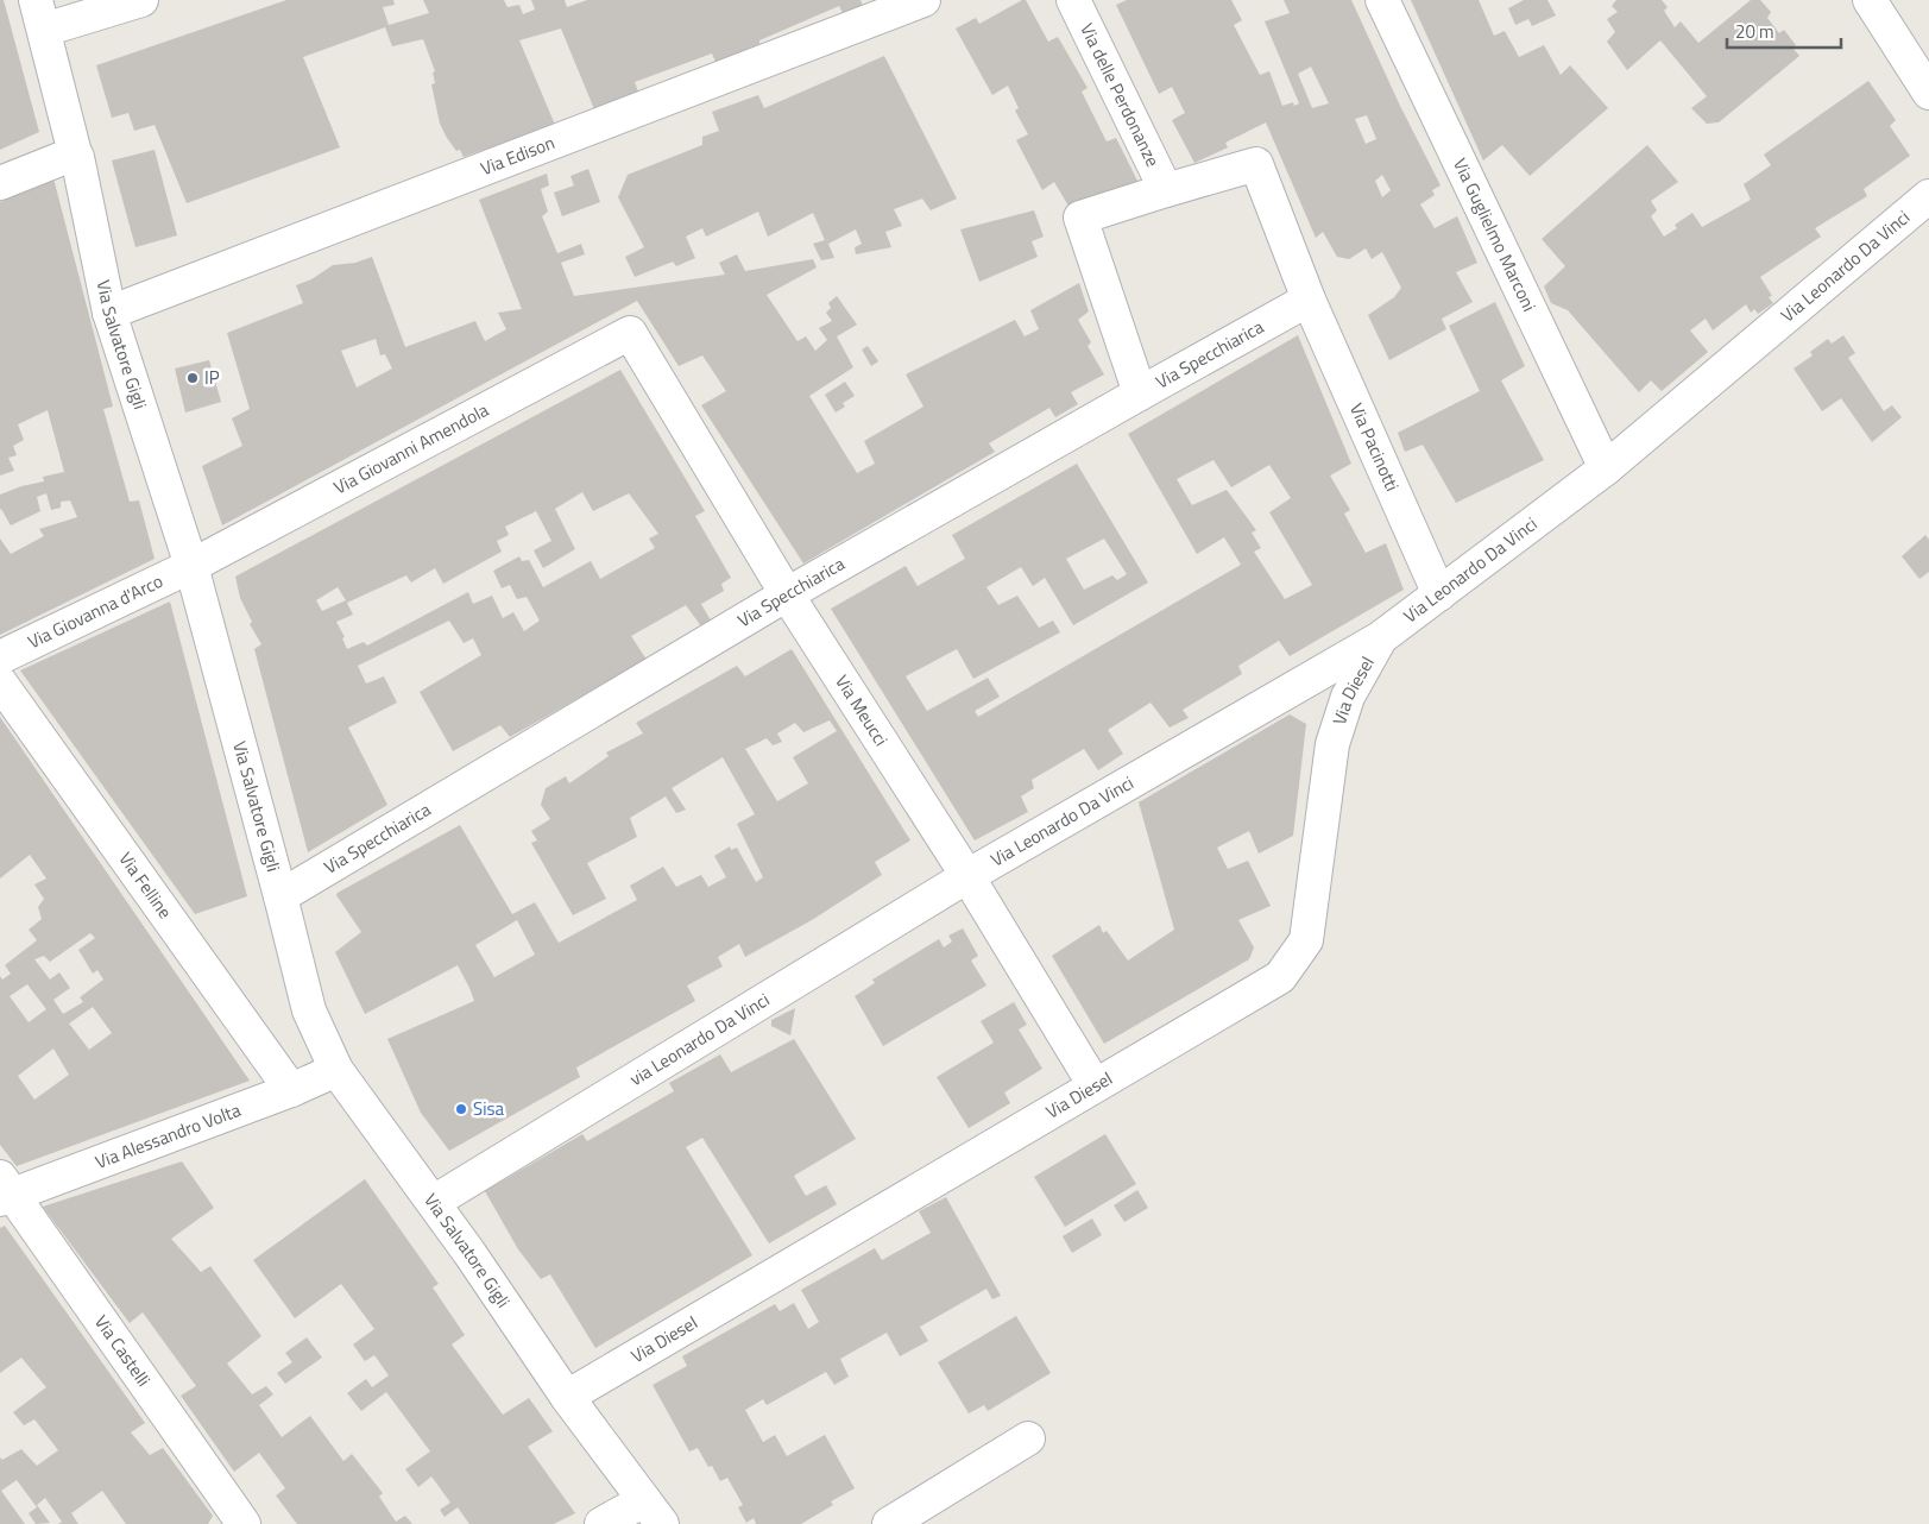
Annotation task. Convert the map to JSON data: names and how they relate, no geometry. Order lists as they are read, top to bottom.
{
  "streets": {
    "street": [
      "Via delle Perdonanze",
      "Via Edison",
      "Via Guglielmo Marconi",
      "Via Leonardo Da Vinci",
      "Via Salvatore Gigli",
      "Via Specchiarica",
      "Via Pacinotti",
      "Via Giovanni Amendola",
      "Via Giovanna d'Arco",
      "Via Diesel",
      "Via Meucci",
      "Via Felline",
      "via Leonardo Da Vinci",
      "Via Alessandro Volta",
      "Via Castelli"
    ]
  },
  "crossings": [
    ["Via delle Perdonanze", "Via Pacinotti"],
    ["Via Edison", "Via Salvatore Gigli"],
    ["Via Guglielmo Marconi", "Via Leonardo Da Vinci"],
    ["Via Leonardo Da Vinci", "Via Pacinotti"],
    ["Via Leonardo Da Vinci", "Via Diesel"],
    ["Via Leonardo Da Vinci", "Via Meucci"],
    ["Via Leonardo Da Vinci", "via Leonardo Da Vinci"],
    ["Via Salvatore Gigli", "Via Specchiarica"],
    ["Via Salvatore Gigli", "Via Giovanni Amendola"],
    ["Via Salvatore Gigli", "Via Giovanna d'Arco"],
    ["Via Salvatore Gigli", "Via Diesel"],
    ["Via Salvatore Gigli", "via Leonardo Da Vinci"],
    ["Via Salvatore Gigli", "Via Alessandro Volta"],
    ["Via Specchiarica", "Via Pacinotti"],
    ["Via Specchiarica", "Via Meucci"],
    ["Via Giovanni Amendola", "Via Giovanna d'Arco"],
    ["Via Giovanni Amendola", "Via Meucci"],
    ["Via Diesel", "Via Meucci"],
    ["Via Meucci", "via Leonardo Da Vinci"],
    ["Via Felline", "Via Alessandro Volta"],
    ["Via Alessandro Volta", "Via Castelli"]
  ],
  "places": ["IP", "Sisa"],
  "scale_bar": "20 m"
}
